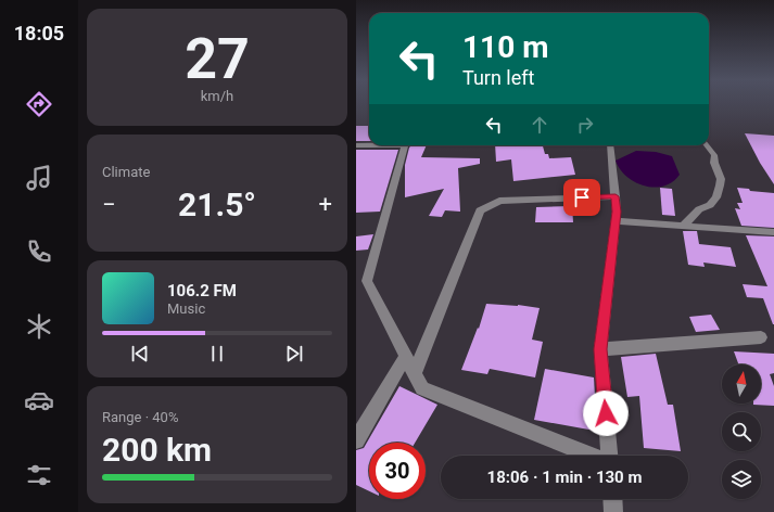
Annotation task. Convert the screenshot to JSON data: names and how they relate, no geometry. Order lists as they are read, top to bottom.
{
  "north": "top",
  "page": {
    "tabs": "18:05",
    "tile": [
      ["27", "km/h"],
      "Climate",
      ["Range · 40%", "200 km"]
    ],
    "turn": ["110 m", "Turn left"],
    "heat": ["−", "21.5°", "+"],
    "song": ["106.2 FM", "Music"],
    "limit": "30",
    "trip": "18:06 · 1 min · 130 m"
  }
}
